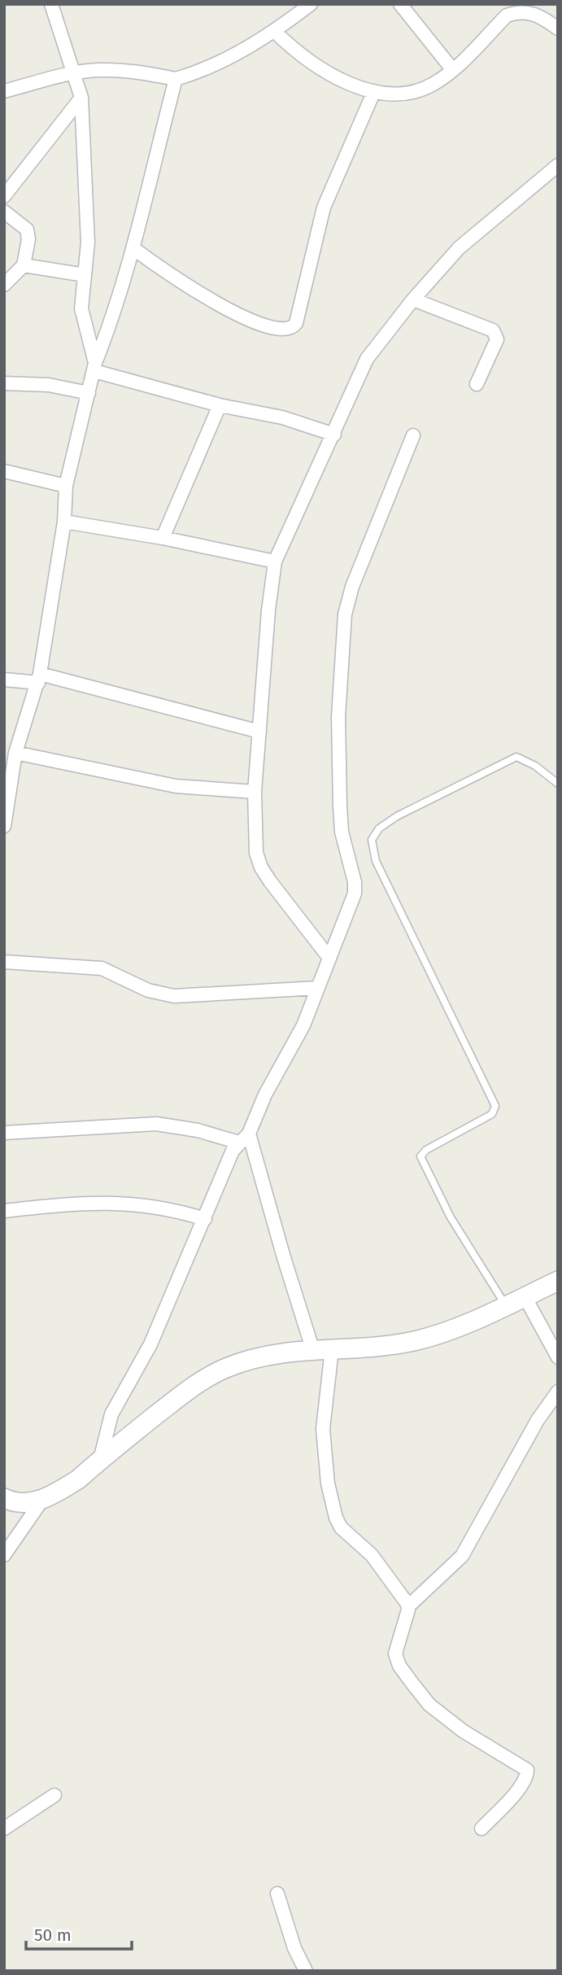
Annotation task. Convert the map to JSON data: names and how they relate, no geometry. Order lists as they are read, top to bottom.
{
  "scale_bar": "50 m"
}
